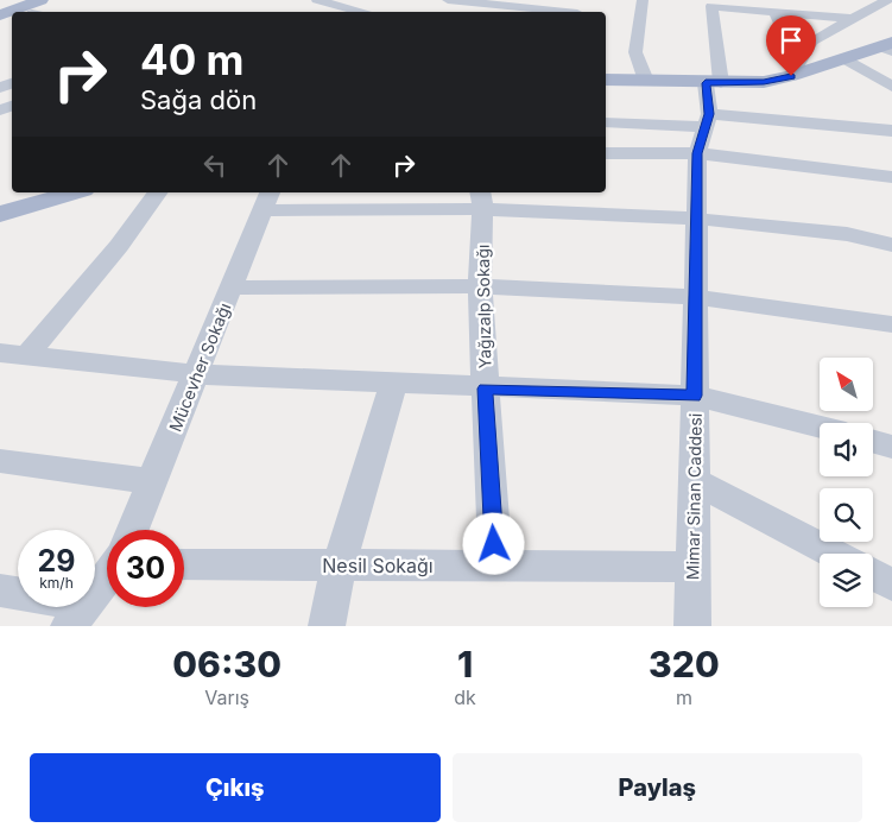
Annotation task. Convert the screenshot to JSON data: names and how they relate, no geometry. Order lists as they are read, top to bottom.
{
  "streets": {
    "street": [
      "Yağızalp Sokağı",
      "Mücevher Sokağı",
      "Mimar Sinan Caddesi",
      "Nesil Sokağı"
    ]
  },
  "crossings": [
    ["Yağızalp Sokağı", "Nesil Sokağı"],
    ["Mimar Sinan Caddesi", "Nesil Sokağı"]
  ],
  "north": "top left",
  "page": {
    "turn": ["40 m", "Sağa dön"],
    "speed": "29 km/h",
    "limit": "30",
    "eta": [
      "06:30",
      "Varış",
      "1",
      "dk",
      "320",
      "m"
    ],
    "buttons": ["Çıkış", "Paylaş"]
  }
}
